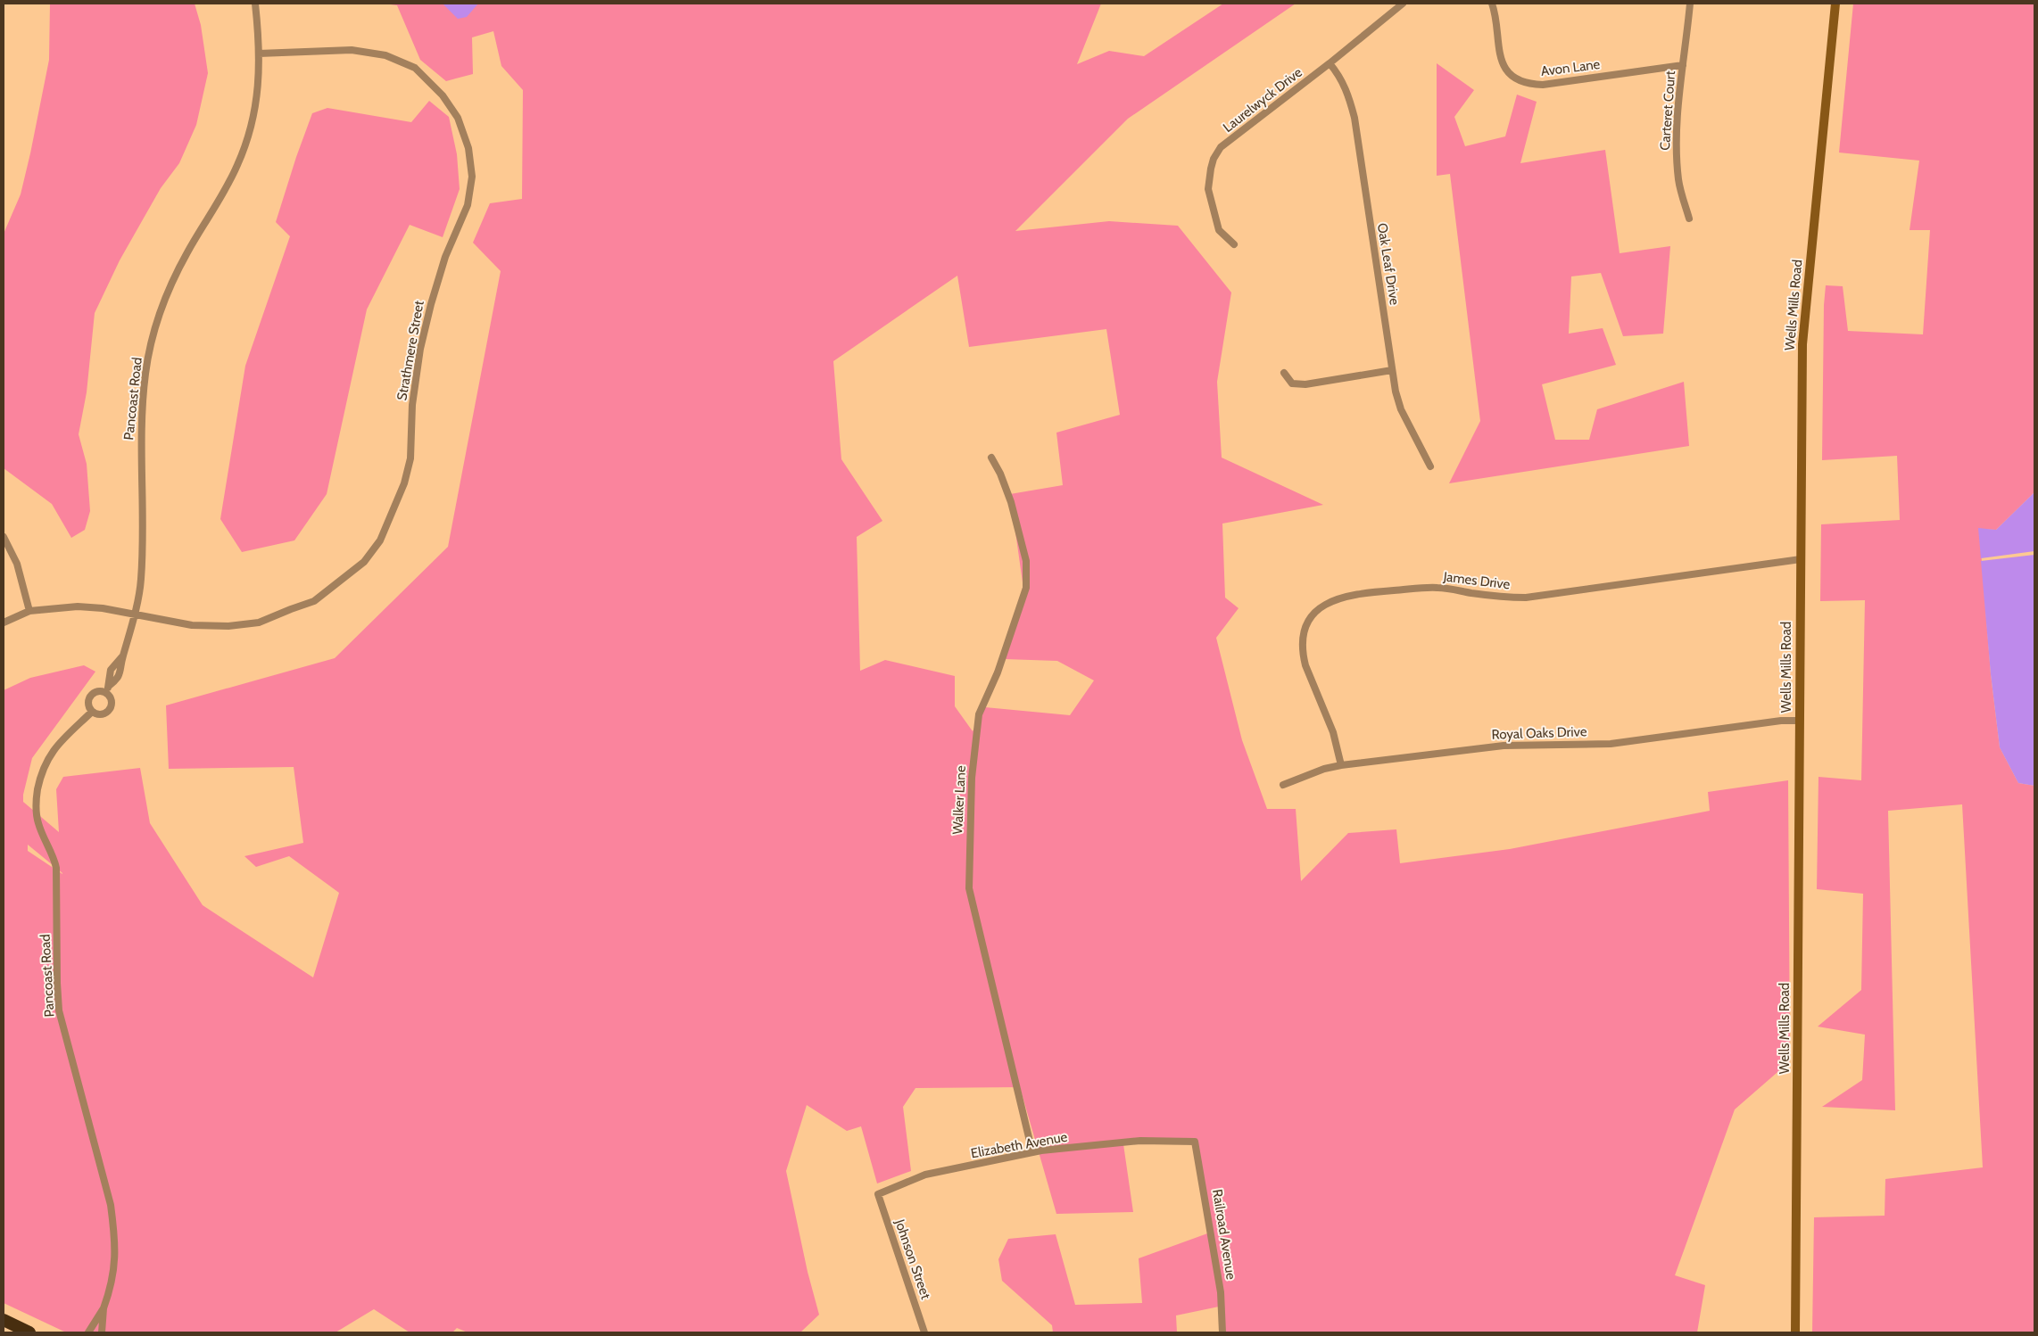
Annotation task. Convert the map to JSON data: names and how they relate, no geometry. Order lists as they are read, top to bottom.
{
  "streets": {
    "main road": ["Wells Mills Road"],
    "street": [
      "Avon Lane",
      "Laurelwyck Drive",
      "Carteret Court",
      "Oak Leaf Drive",
      "Strathmere Street",
      "Pancoast Road",
      "James Drive",
      "Royal Oaks Drive",
      "Walker Lane",
      "Elizabeth Avenue",
      "Railroad Avenue",
      "Johnson Street"
    ]
  },
  "crossings": [
    ["Avon Lane", "Carteret Court"],
    ["Laurelwyck Drive", "Oak Leaf Drive"],
    ["Wells Mills Road", "James Drive"],
    ["Wells Mills Road", "Royal Oaks Drive"],
    ["Strathmere Street", "Pancoast Road"],
    ["James Drive", "Royal Oaks Drive"],
    ["Walker Lane", "Elizabeth Avenue"],
    ["Elizabeth Avenue", "Railroad Avenue"],
    ["Elizabeth Avenue", "Johnson Street"]
  ]
}
